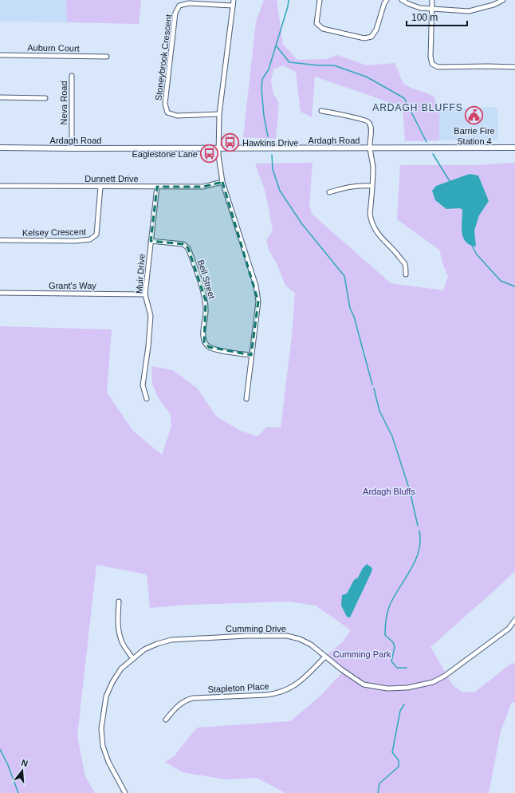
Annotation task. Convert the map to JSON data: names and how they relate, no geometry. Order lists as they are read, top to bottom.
{
  "streets": {
    "street": [
      "Auburn Court",
      "Stoneybrook Crescent",
      "Neva Road",
      "Ardagh Road",
      "Dunnett Drive",
      "Kelsey Crescent",
      "Muir Drive",
      "Bell Street",
      "Grant's Way",
      "Cumming Drive",
      "Stapleton Place"
    ]
  },
  "crossings": [
    ["Neva Road", "Ardagh Road"],
    ["Dunnett Drive", "Kelsey Crescent"],
    ["Dunnett Drive", "Muir Drive"],
    ["Muir Drive", "Bell Street"],
    ["Muir Drive", "Grant's Way"],
    ["Cumming Drive", "Stapleton Place"]
  ],
  "districts": ["ARDAGH BLUFFS"],
  "parks": ["Ardagh Bluffs", "Cumming Park"],
  "places": {
    "public building": ["Barrie Fire Station 4"],
    "bus stop": ["Hawkins Drive", "Eaglestone Lane"]
  },
  "scale_bar": "100 m",
  "north": "top"
}
